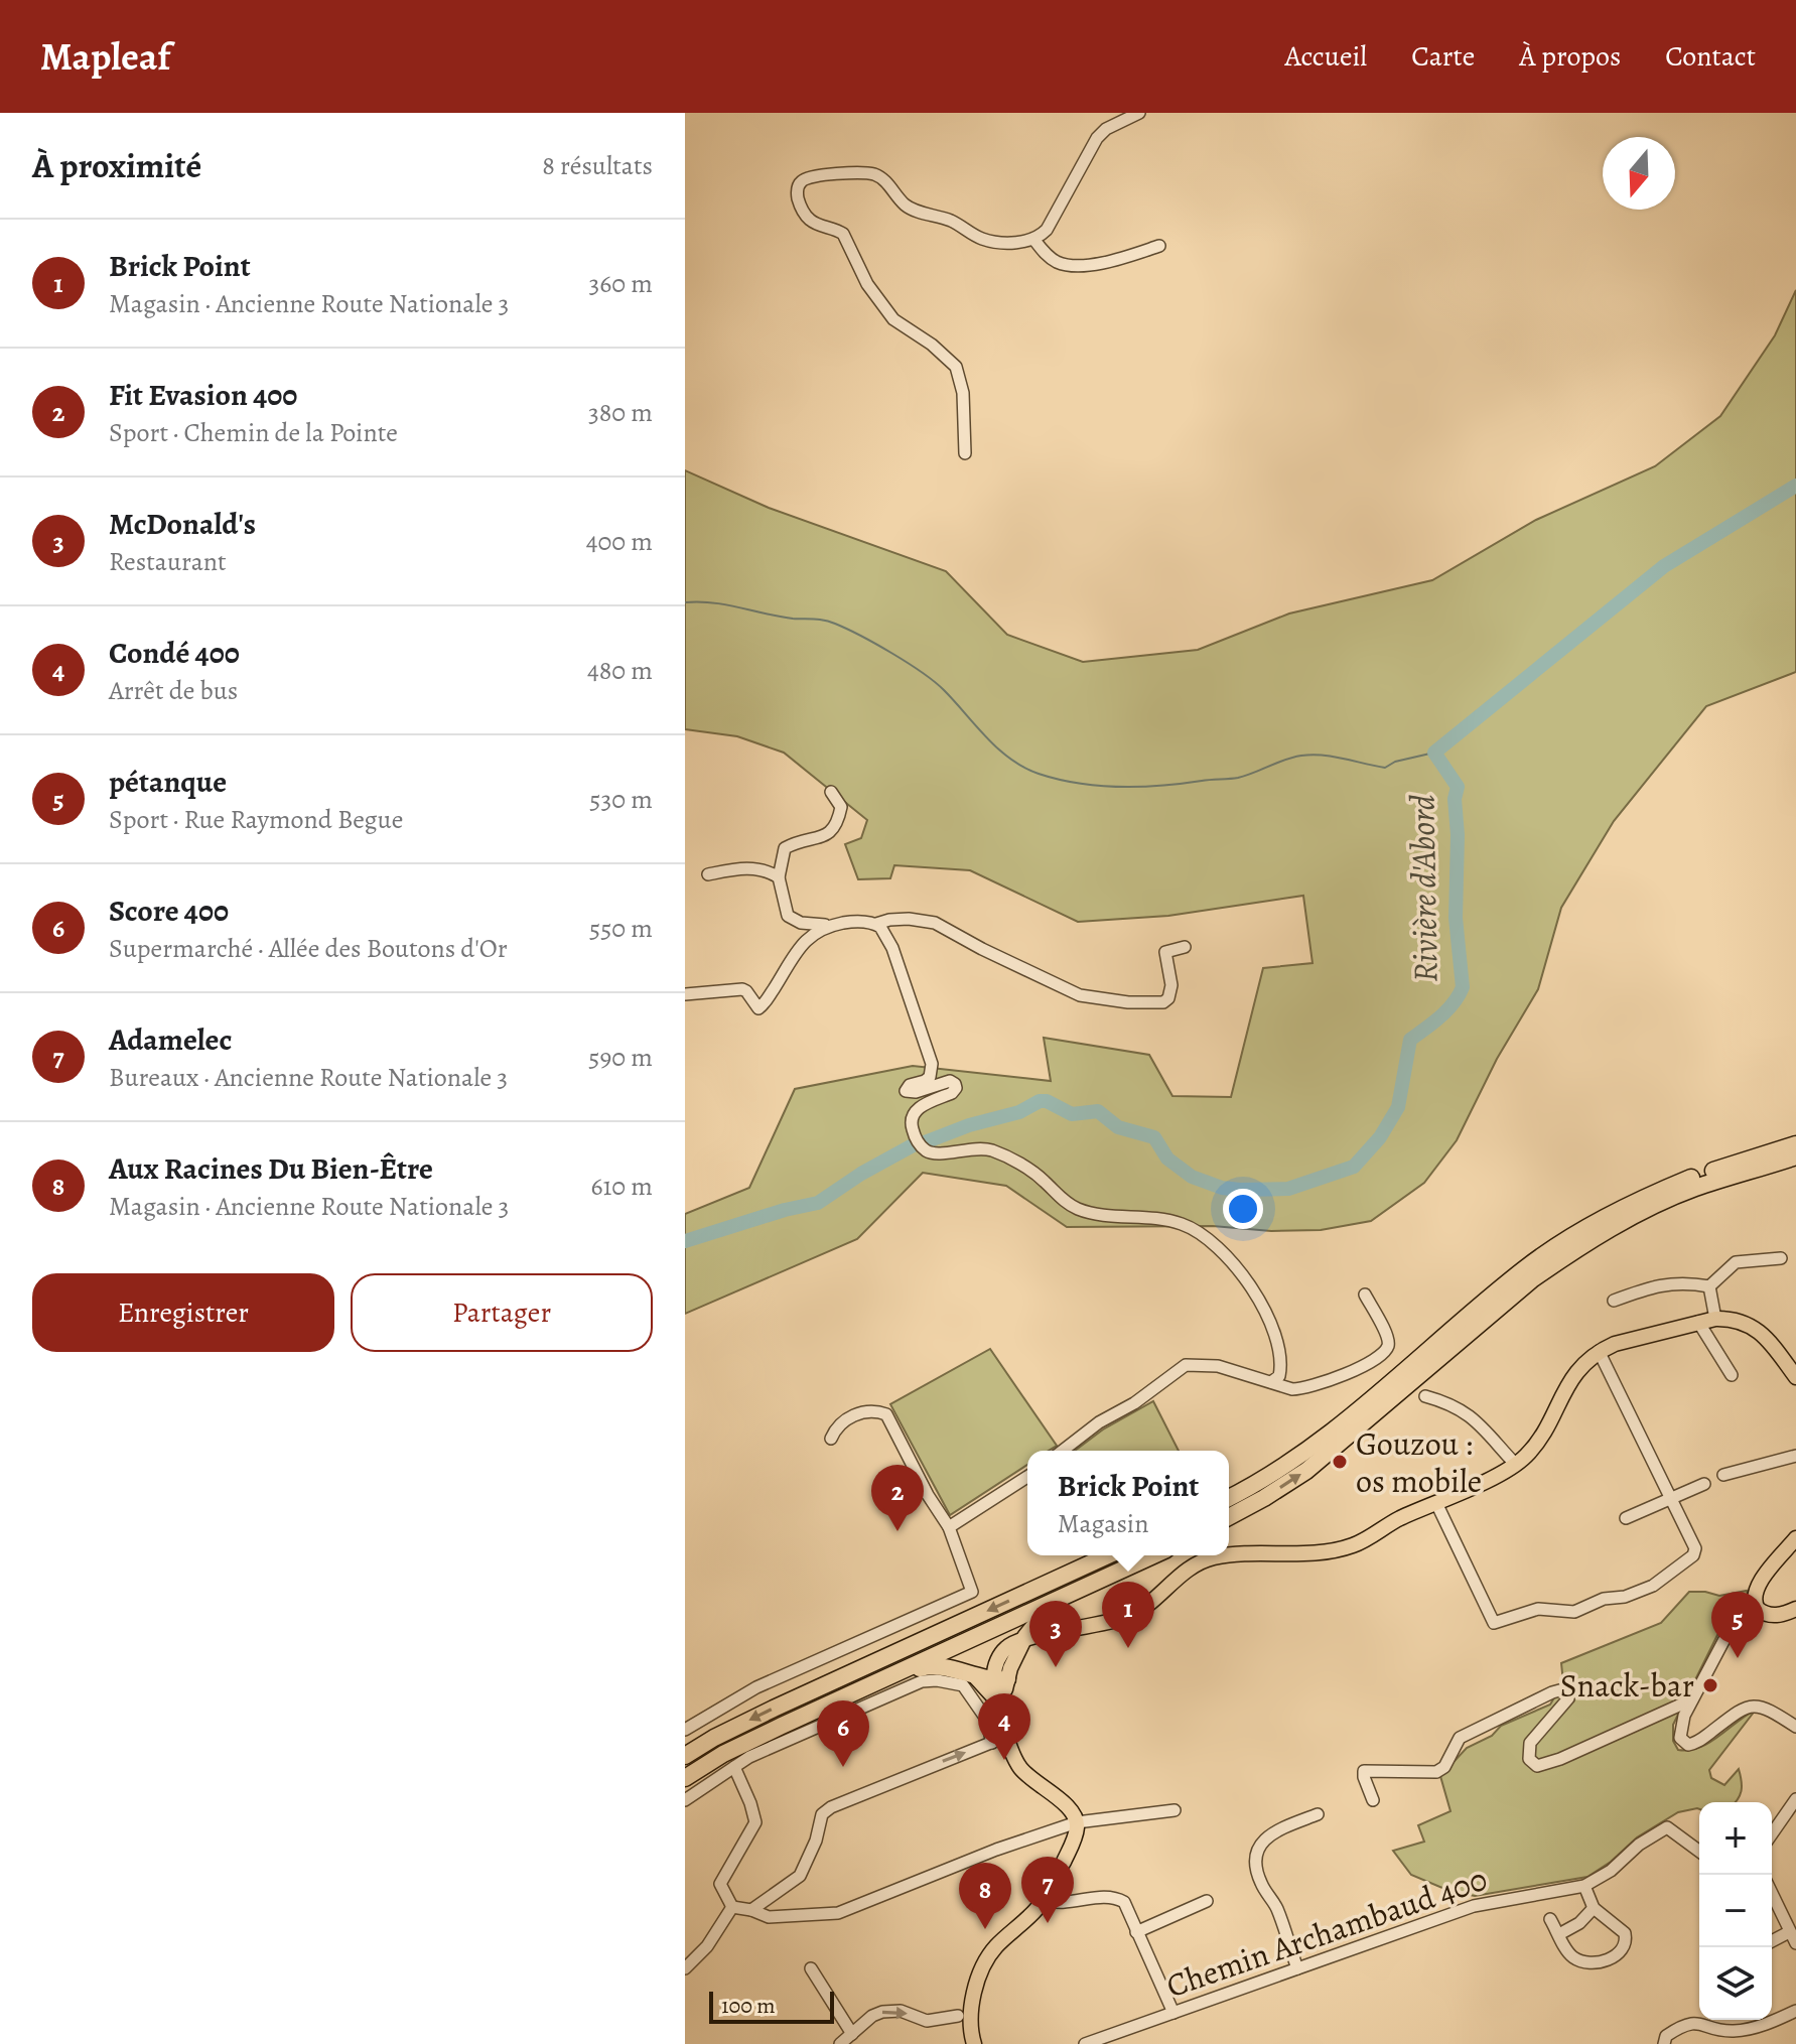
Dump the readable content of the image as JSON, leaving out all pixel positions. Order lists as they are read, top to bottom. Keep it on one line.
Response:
{"streets":{"street":["Chemin Archambaud 400"]},"water":["Rivière d'Abord"],"places":["Gouzou : os mobile","Snack-bar"],"scale_bar":"100 m","north":"bottom","page":{"header":"Mapleaf","nav":["Accueil","Carte","À propos","Contact"],"heading":["À proximité","8 résultats"],"list":[{"mark":"1","name":"Brick Point","note":"Magasin · Ancienne Route Nationale 3","value":"360 m"},{"mark":"2","name":"Fit Evasion 400","note":"Sport · Chemin de la Pointe","value":"380 m"},{"mark":"3","name":"McDonald's","note":"Restaurant","value":"400 m"},{"mark":"4","name":"Condé 400","note":"Arrêt de bus","value":"480 m"},{"mark":"5","name":"pétanque","note":"Sport · Rue Raymond Begue","value":"530 m"},{"mark":"6","name":"Score 400","note":"Supermarché · Allée des Boutons d'Or","value":"550 m"},{"mark":"7","name":"Adamelec","note":"Bureaux · Ancienne Route Nationale 3","value":"590 m"},{"mark":"8","name":"Aux Racines Du Bien-Être","note":"Magasin · Ancienne Route Nationale 3","value":"610 m"}],"buttons":["Enregistrer","Partager"],"popup":["Brick Point","Magasin"],"pins":["2","1","5","3","4","6","7","8"],"map_buttons":["+","−"],"scale":"100 m"}}
